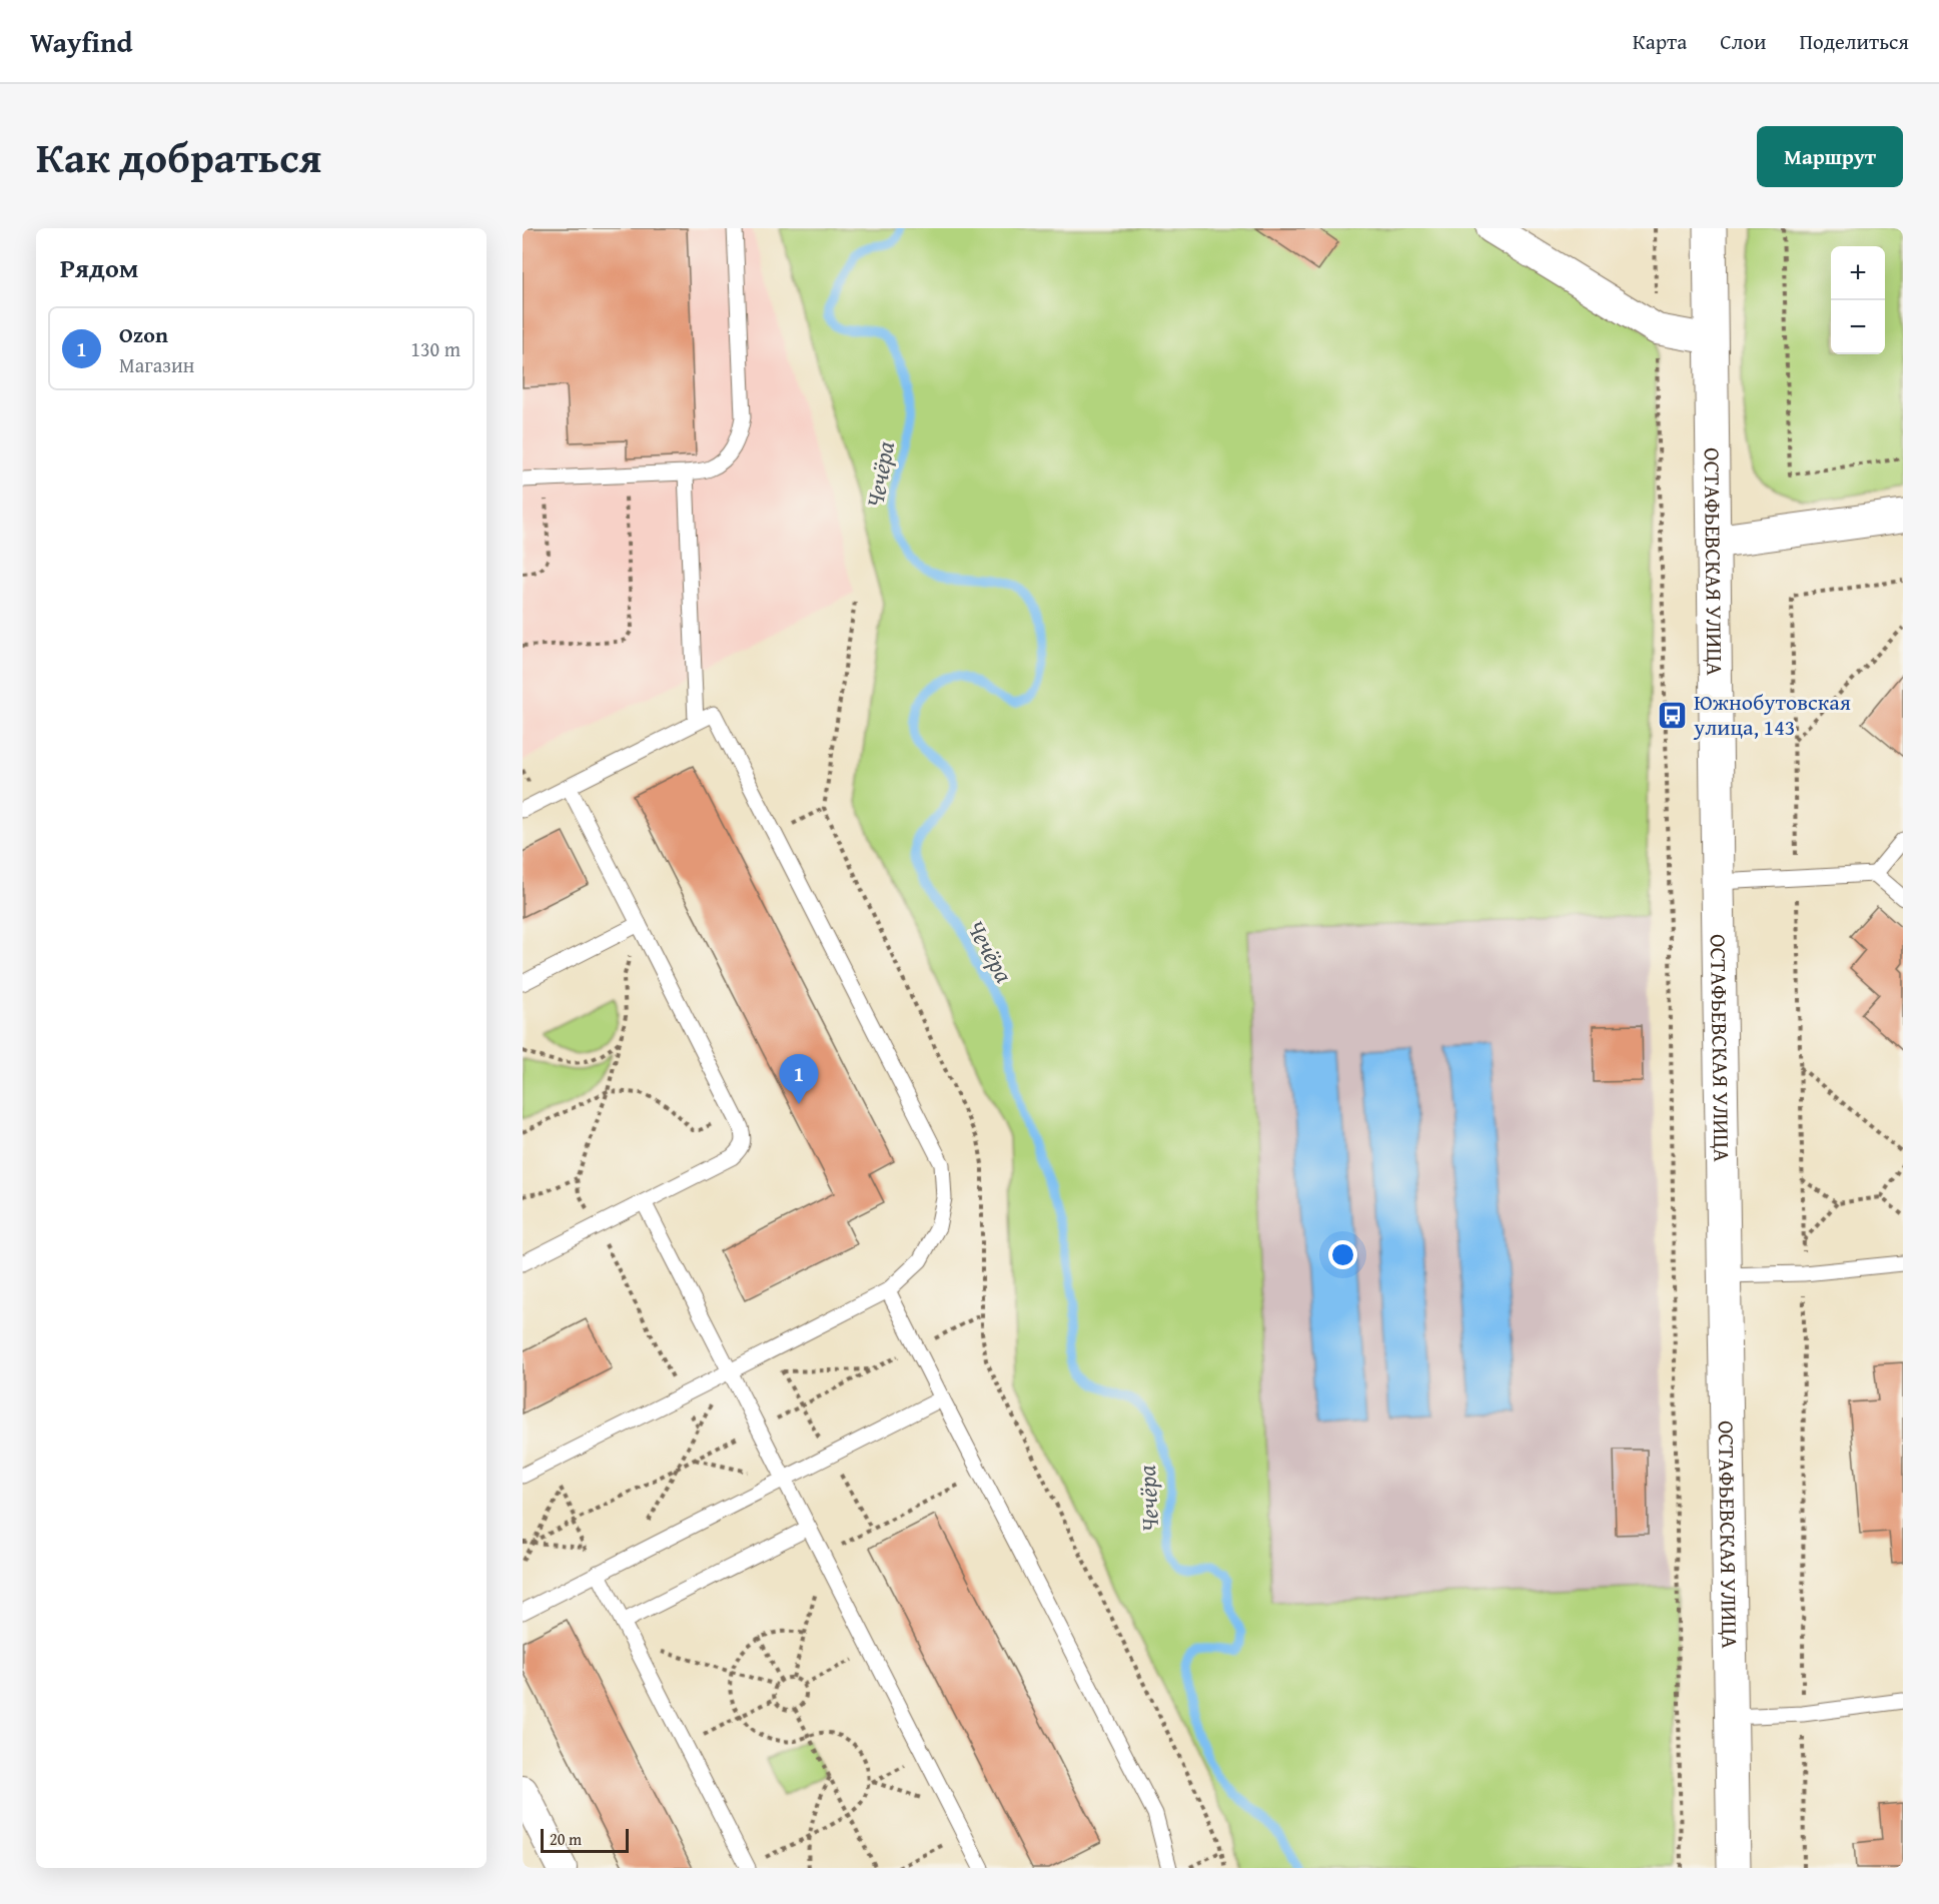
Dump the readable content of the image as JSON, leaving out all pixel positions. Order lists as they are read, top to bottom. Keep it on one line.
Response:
{"streets":{"street":["ОСТАФЬЕВСКАЯ УЛИЦА"]},"water":["Чечёра"],"places":{"bus stop":["Южнобутовская улица, 143"]},"scale_bar":"20 m","page":{"header":"Wayfind","nav":["Карта","Слои","Поделиться"],"title":"Как добраться","buttons":"Маршрут","heading":"Рядом","map_buttons":["+","−"],"list":[{"mark":"1","name":"Ozon","note":"Магазин","value":"130 m"}],"pins":"1","scale":"20 m"}}
